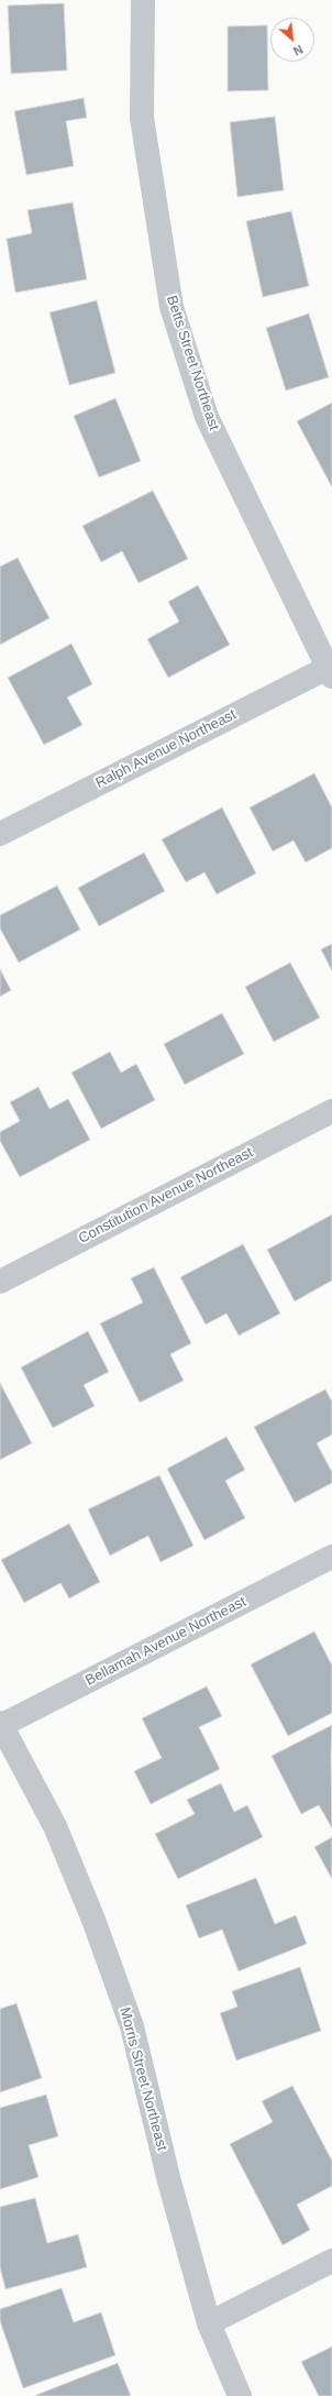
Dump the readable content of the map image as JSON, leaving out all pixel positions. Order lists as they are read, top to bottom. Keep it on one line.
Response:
{"streets":{"street":["Betts Street Northeast","Ralph Avenue Northeast","Constitution Avenue Northeast","Bellamah Avenue Northeast","Morris Street Northeast"]},"crossings":[["Betts Street Northeast","Ralph Avenue Northeast"],["Bellamah Avenue Northeast","Morris Street Northeast"]],"north":"bottom right"}
